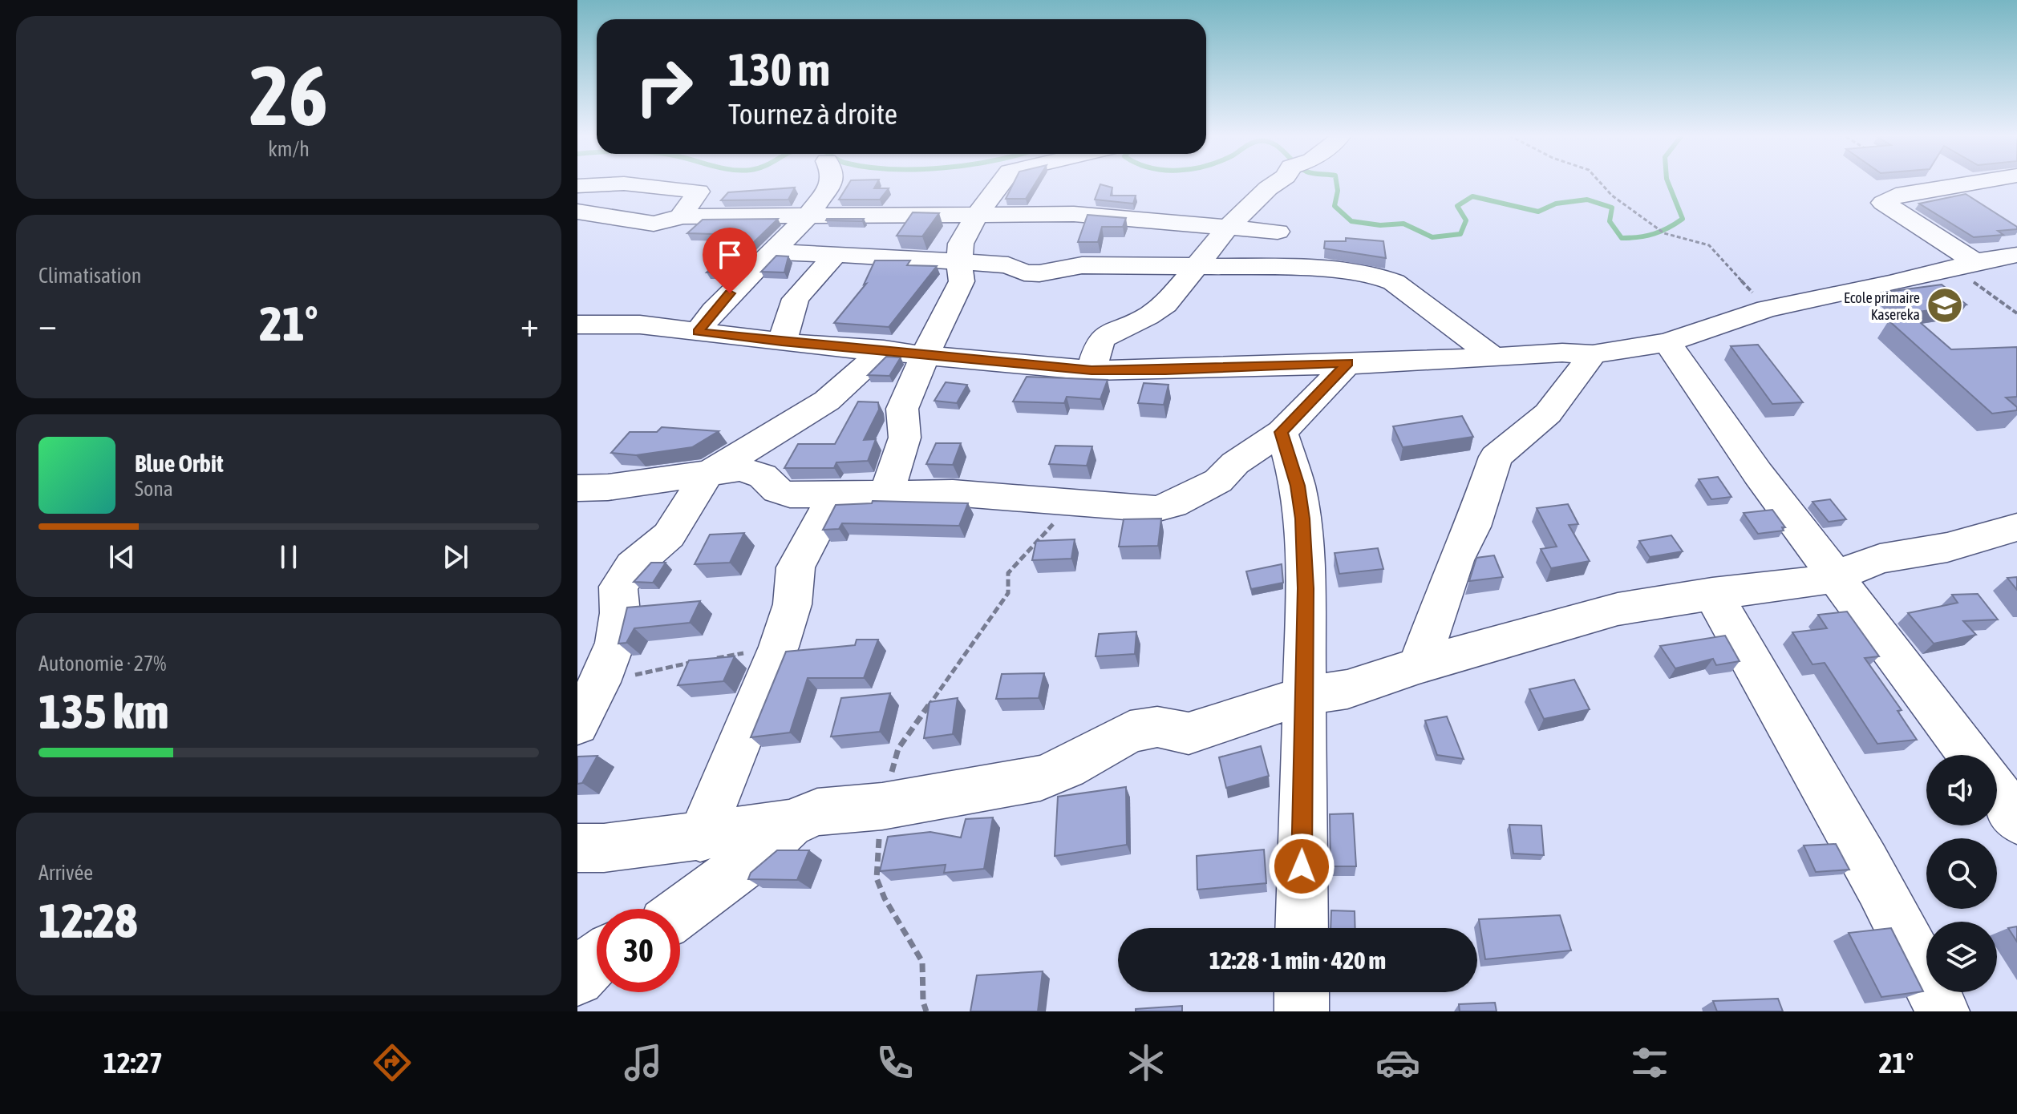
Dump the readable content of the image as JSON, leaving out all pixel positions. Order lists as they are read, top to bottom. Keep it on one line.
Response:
{"places":{"school or university":["Ecole primaire Kasereka"]},"page":{"tile":[["26","km/h"],"Climatisation",["Autonomie · 27%","135 km"],["Arrivée","12:28"]],"turn":["130 m","Tournez à droite"],"heat":["−","21°","+"],"song":["Blue Orbit","Sona"],"limit":"30","trip":"12:28 · 1 min · 420 m","tabs":["12:27","21°"]}}
